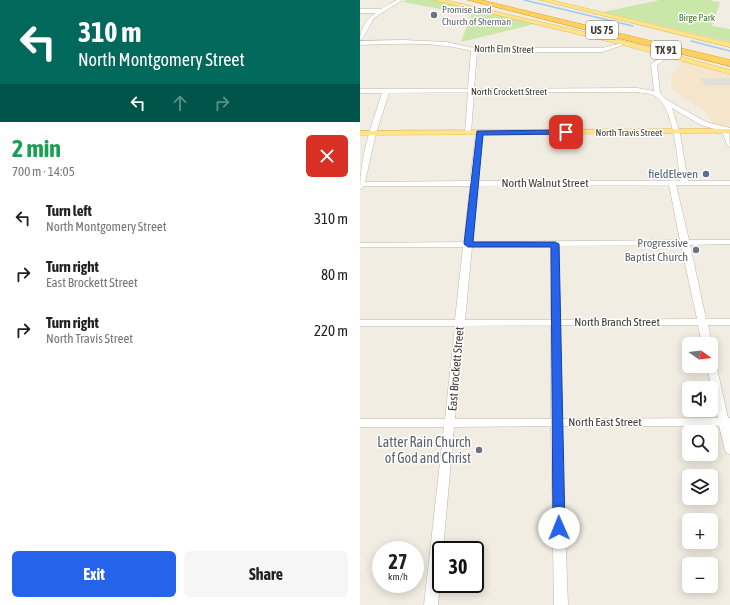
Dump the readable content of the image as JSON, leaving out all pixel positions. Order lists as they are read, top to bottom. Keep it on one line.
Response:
{"streets":{"highway":["US 75","TX 91"],"main road":["North Travis Street"],"street":["North Elm Street","North Crockett Street","North Walnut Street","North Branch Street","East Brockett Street","North East Street"]},"crossings":[["US 75","TX 91"],["North Travis Street","East Brockett Street"],["North Walnut Street","East Brockett Street"],["North Branch Street","East Brockett Street"],["East Brockett Street","North East Street"]],"parks":["Birge Park"],"places":["Promise Land Church of Sherman","fieldEleven","Progressive Baptist Church","Latter Rain Church of God and Christ"],"north":"right","page":{"turn":["310 m","North Montgomery Street"],"heading":["2 min","700 m · 14:05"],"list":[{"name":"Turn left","note":"North Montgomery Street","value":"310 m"},{"name":"Turn right","note":"East Brockett Street","value":"80 m"},{"name":"Turn right","note":"North Travis Street","value":"220 m"}],"map_buttons":["+","−"],"speed":"27 km/h","limit":"30","buttons":["Exit","Share"]}}
